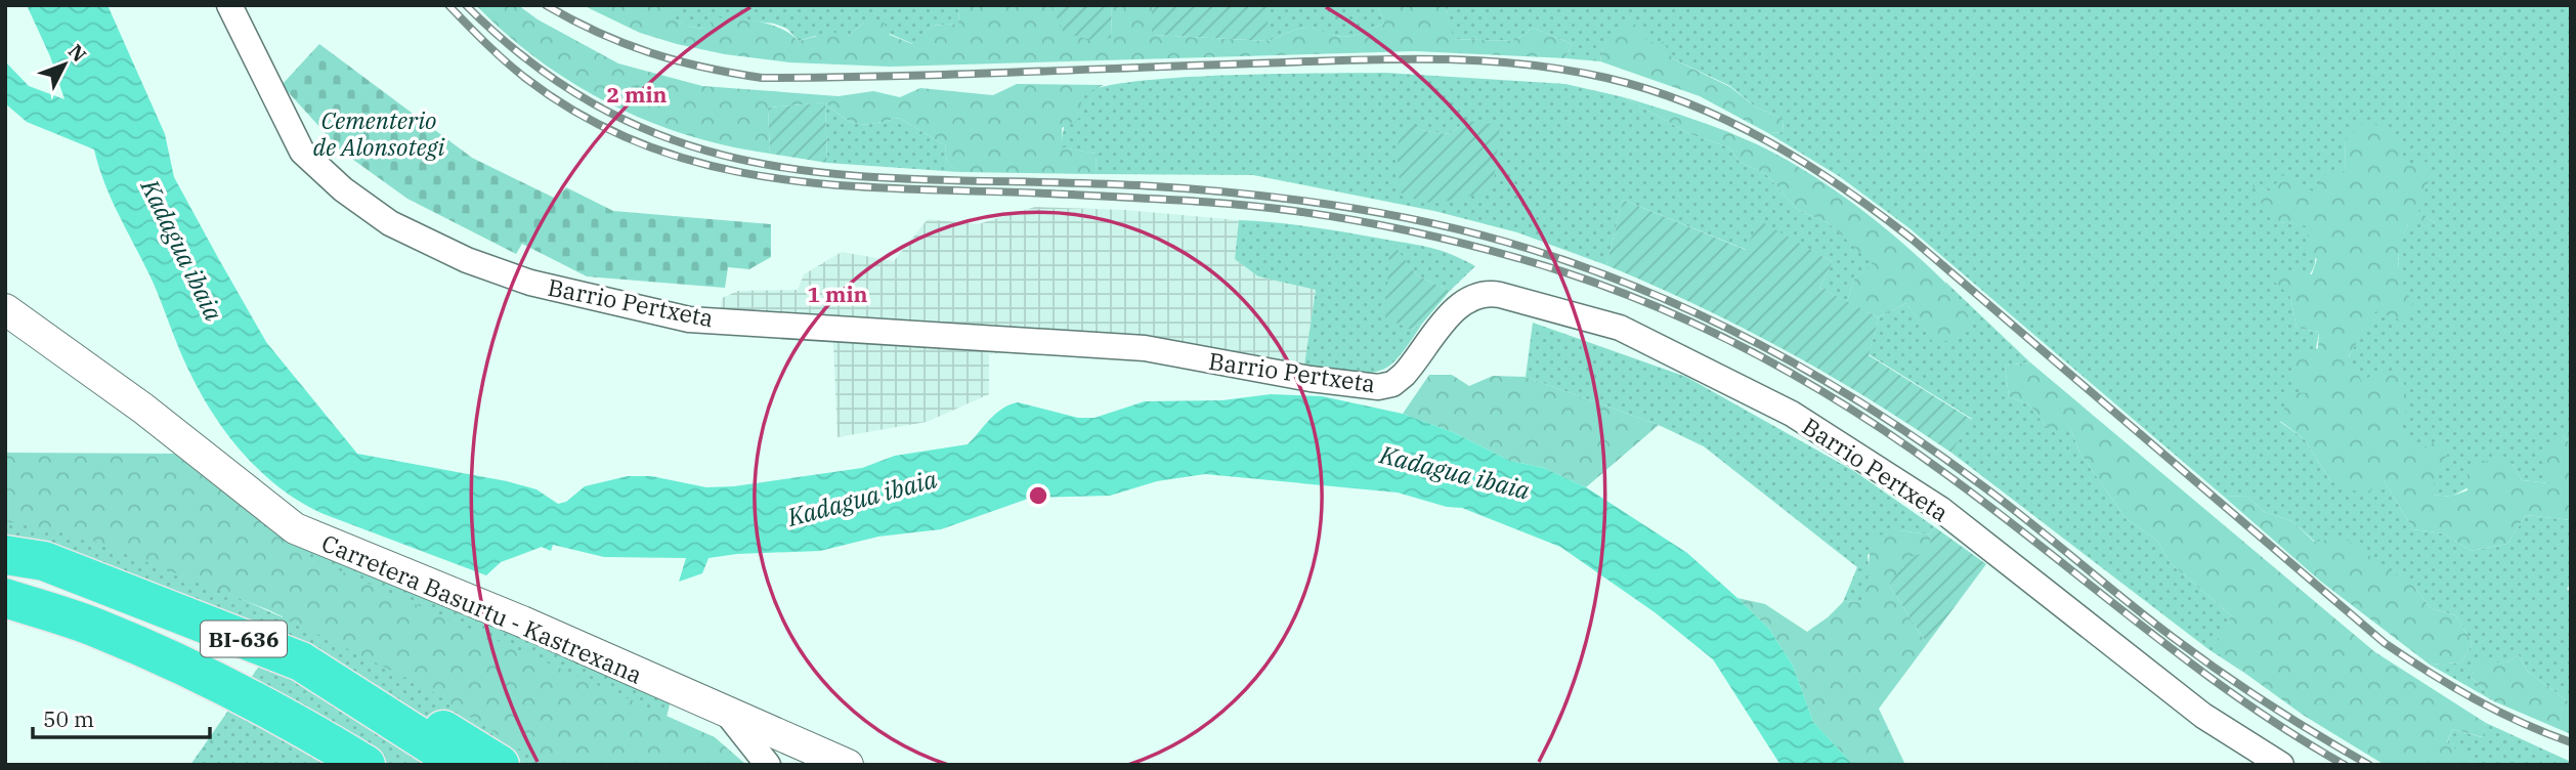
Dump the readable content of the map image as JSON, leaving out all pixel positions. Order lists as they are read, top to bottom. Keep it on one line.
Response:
{"streets":{"highway":["BI-636"],"street":["Barrio Pertxeta","Carretera Basurtu - Kastrexana"]},"water":["Kadagua ibaia"],"parks":["Cementerio de Alonsotegi"],"scale_bar":"50 m","north":"top right","rings":["2 min","1 min"]}
